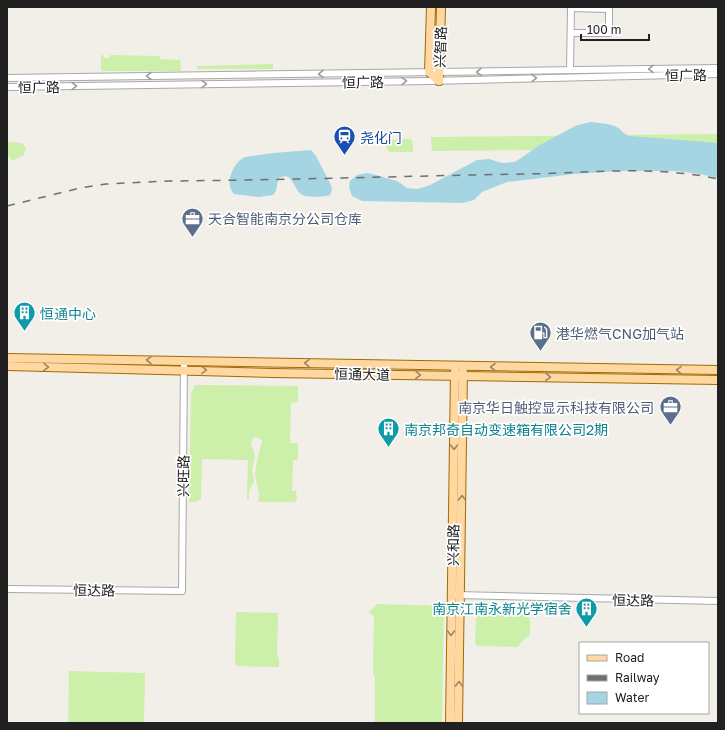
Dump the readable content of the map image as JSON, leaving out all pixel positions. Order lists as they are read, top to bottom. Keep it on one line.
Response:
{"streets":{"main road":["兴智路","恒通大道","兴和路"],"street":["恒广路","兴旺路","恒达路"]},"crossings":[["兴智路","恒广路"],["恒通大道","兴旺路"],["恒通大道","兴和路"],["兴旺路","恒达路"],["兴和路","恒达路"]],"places":{"station":["尧化门"],"office":["天合智能南京分公司仓库","南京华日触控显示科技有限公司"],"building":["恒通中心","南京邦奇自动变速箱有限公司2期","南京江南永新光学宿舍"],"fuel station":["港华燃气CNG加气站"]},"legend":["Road","Railway","Water"],"scale_bar":"100 m"}
